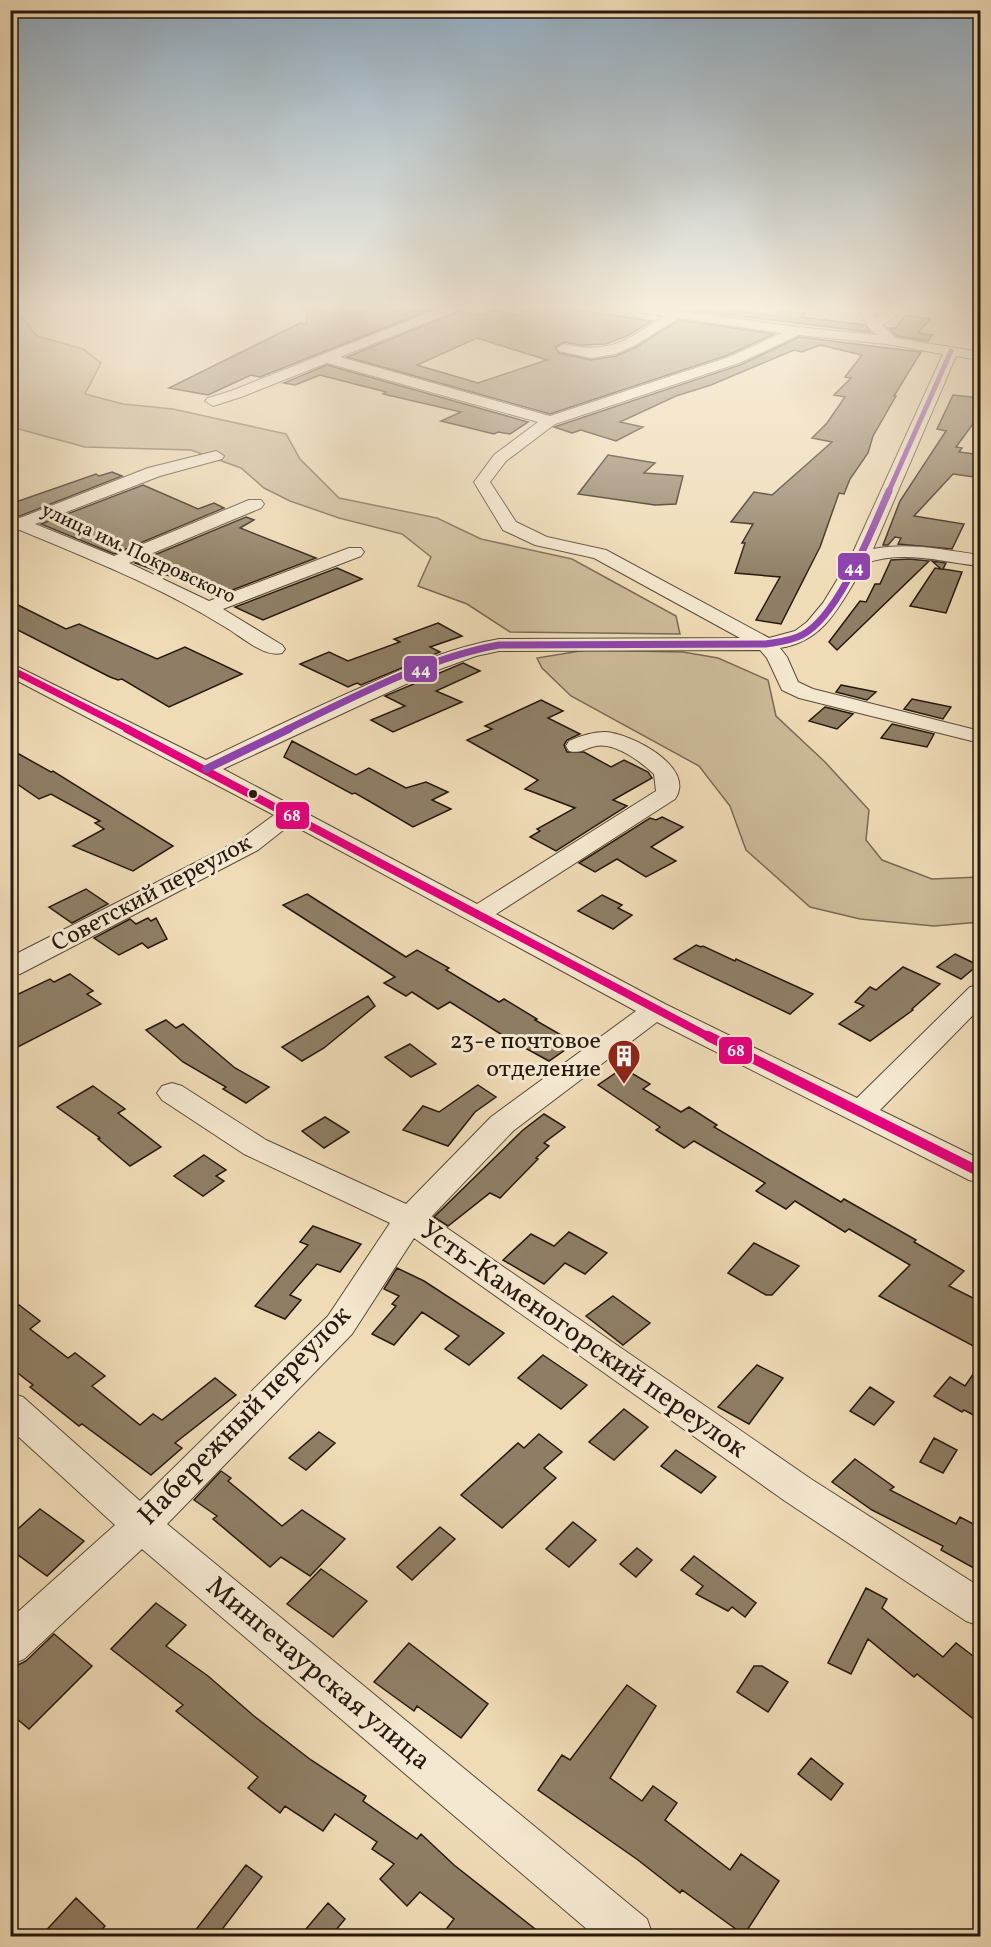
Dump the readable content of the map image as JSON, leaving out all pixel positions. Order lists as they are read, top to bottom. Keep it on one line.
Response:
{"streets":{"street":["улица им. Покровского","Советский переулок","Усть-Каменогорский переулок","Набережный переулок","Мингечаурская улица"]},"crossings":[["Усть-Каменогорский переулок","Набережный переулок"],["Набережный переулок","Мингечаурская улица"]],"places":{"building":["23-е почтовое отделение"]},"lines":["transit line 44","transit line 68"]}
